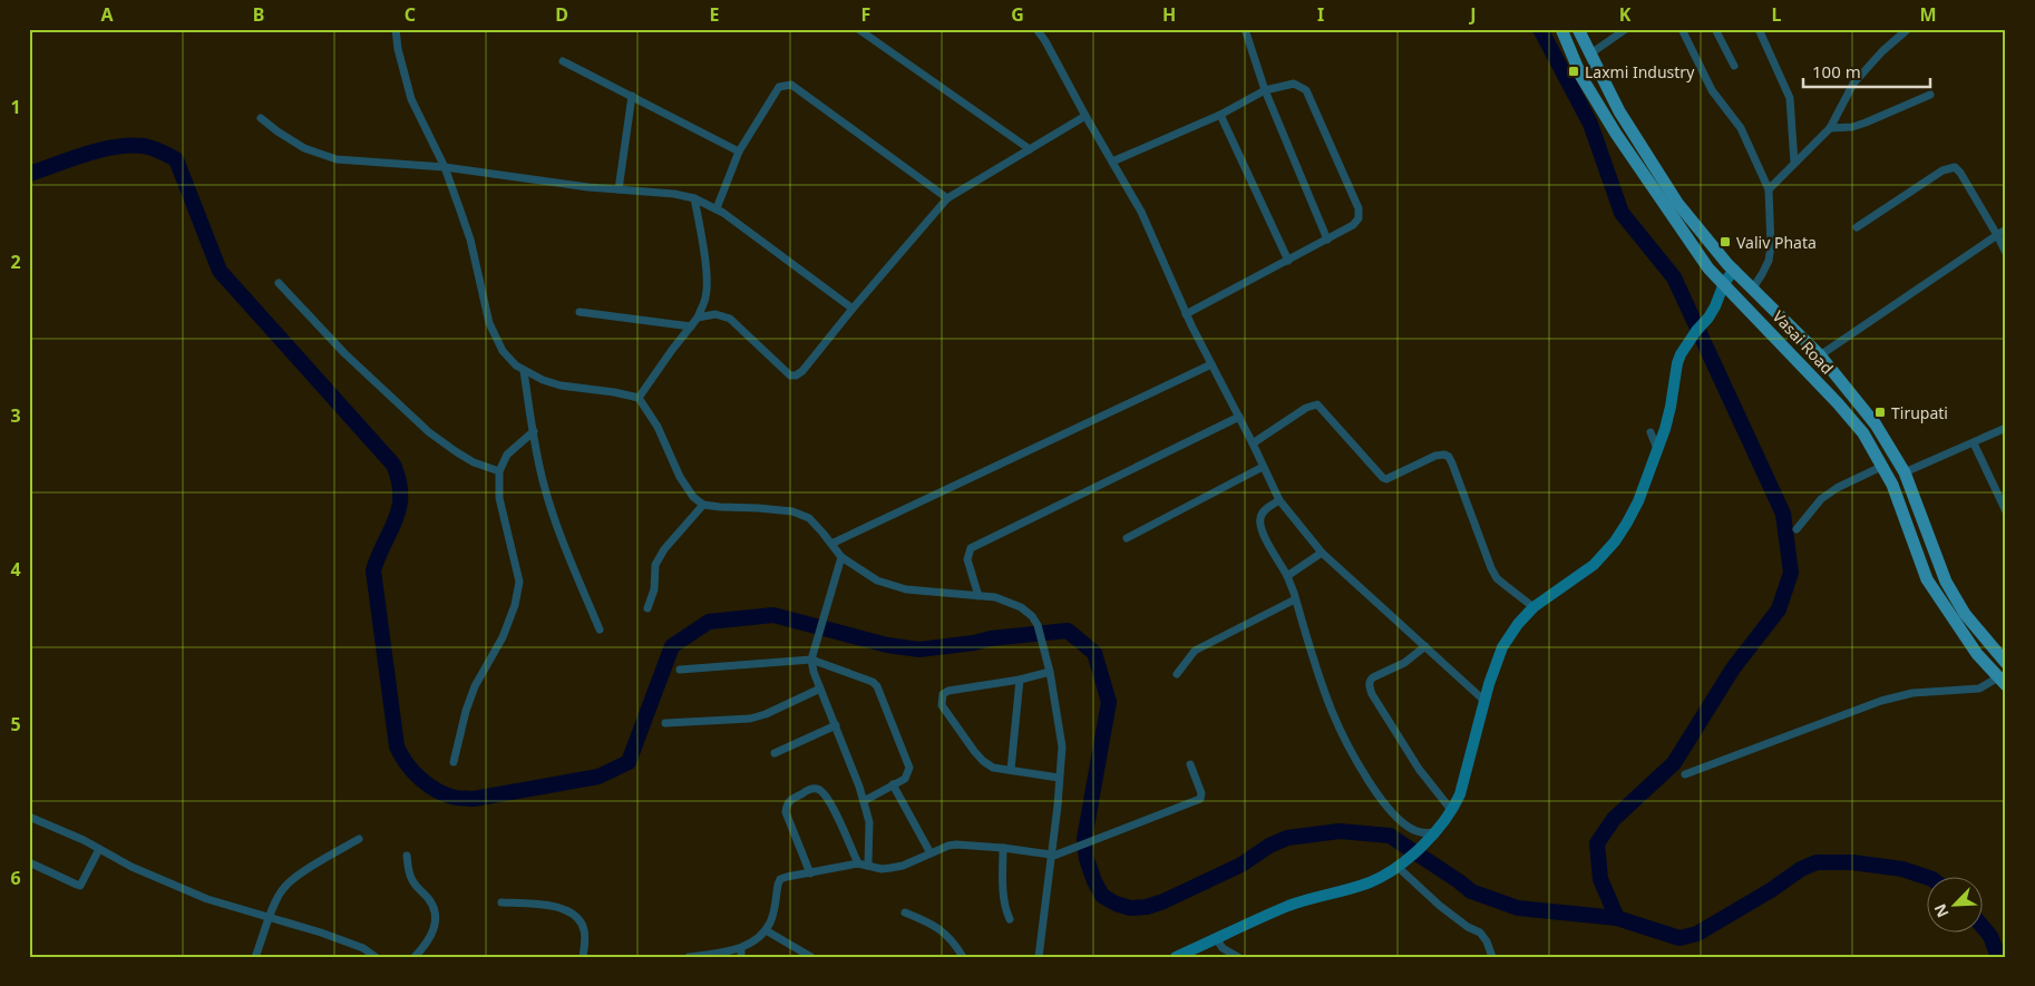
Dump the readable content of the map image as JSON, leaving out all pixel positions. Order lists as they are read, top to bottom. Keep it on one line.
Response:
{"streets":{"main road":["Vasai Road"]},"places":{"transit":["Laxmi Industry","Valiv Phata","Tirupati"]},"scale_bar":"100 m","north":"bottom left","grid":{"columns":["A","B","C","D","E","F","G","H","I","J","K","L","M"],"rows":["1","2","3","4","5","6"]}}
